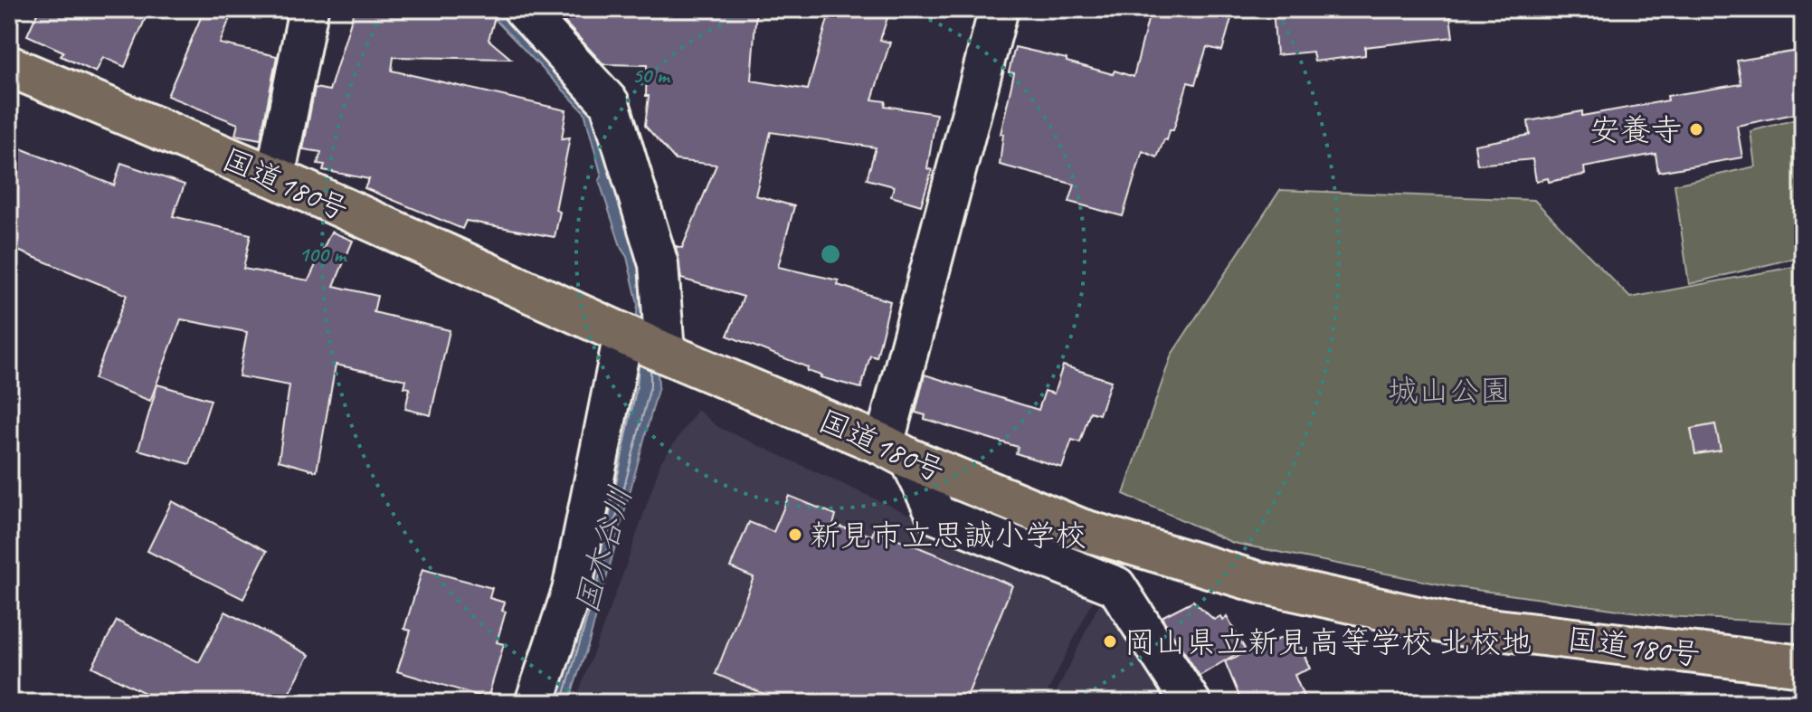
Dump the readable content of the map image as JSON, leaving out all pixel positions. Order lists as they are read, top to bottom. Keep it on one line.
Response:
{"streets":{"highway":["国道180号"]},"water":["国木谷川"],"parks":["城山公園"],"places":["安養寺","新見市立思誠小学校","岡山県立新見高等学校 北校地"],"rings":["50 m","100 m"]}
